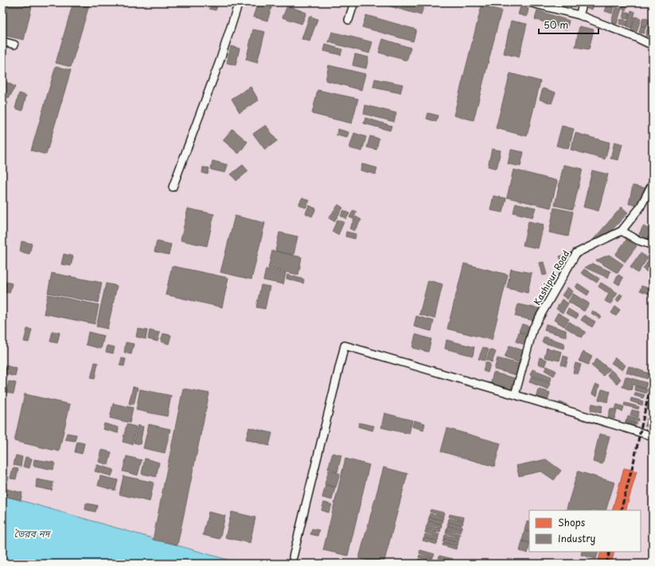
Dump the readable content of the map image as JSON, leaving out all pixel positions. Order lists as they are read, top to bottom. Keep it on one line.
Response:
{"streets":{"street":["Kashipur Road"]},"water":["ভৈরব নদ"],"legend":["Shops","Industry"],"scale_bar":"50 m"}
